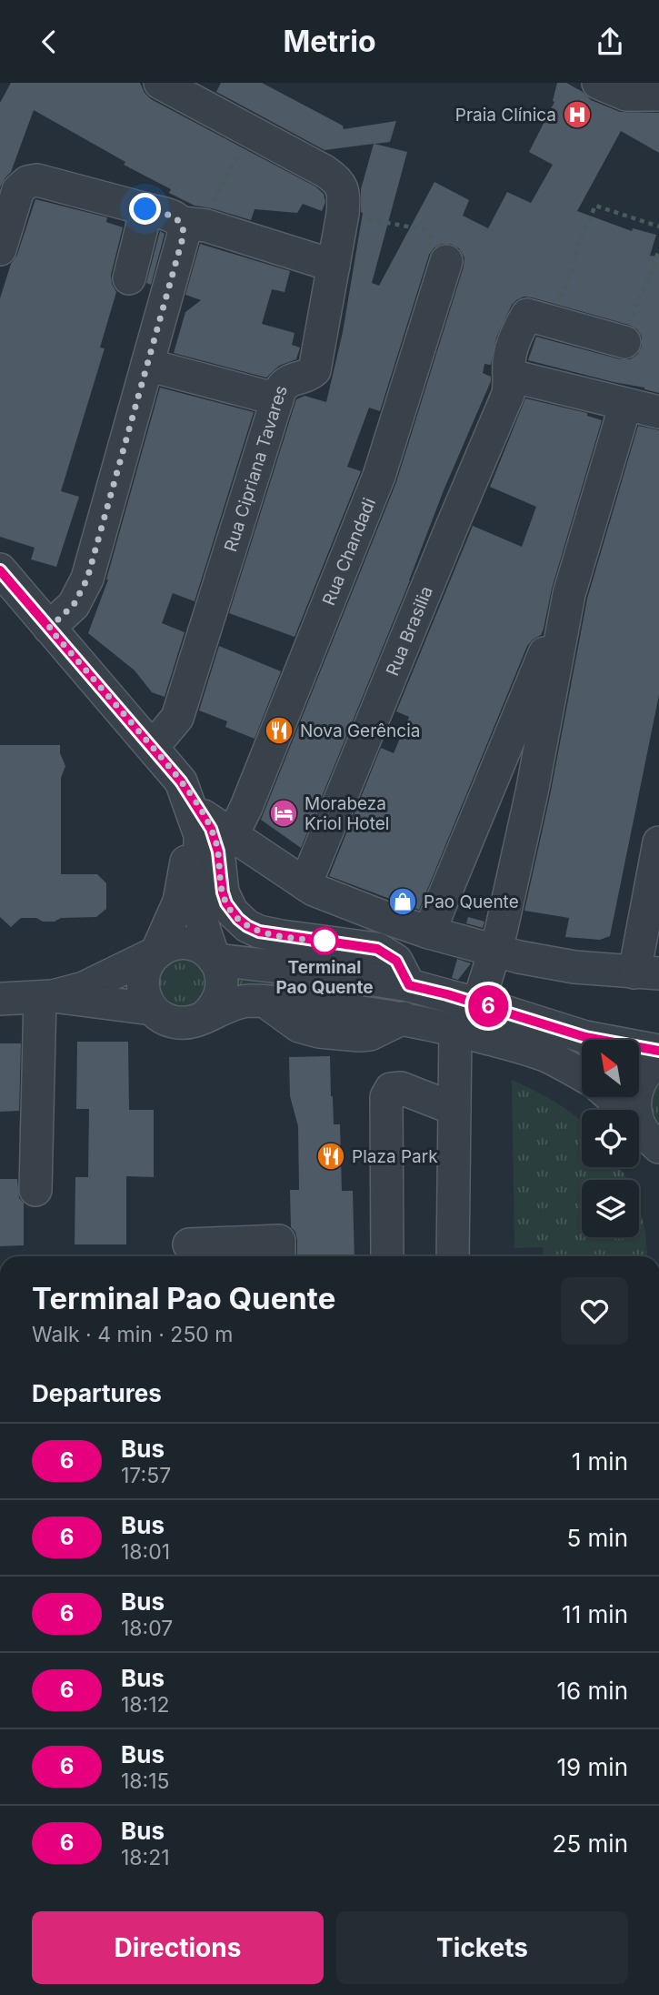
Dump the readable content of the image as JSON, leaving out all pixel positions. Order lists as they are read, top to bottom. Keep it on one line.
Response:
{"streets":{"street":["Rua Cipriana Tavares","Rua Chandadi","Rua Brasilia"]},"places":{"hospital":["Praia Clínica"],"restaurant":["Nova Gerência","Plaza Park"],"hotel":["Morabeza Kriol Hotel"],"shop":["Pao Quente"],"other":["Terminal Pao Quente"]},"lines":["bus line 6"],"north":"top left","page":{"header":"Metrio","on_map":"6","heading":[["Terminal Pao Quente","Walk · 4 min · 250 m"],"Departures"],"list":[{"mark":"6","name":"Bus","note":"17:57","value":"1 min"},{"mark":"6","name":"Bus","note":"18:01","value":"5 min"},{"mark":"6","name":"Bus","note":"18:07","value":"11 min"},{"mark":"6","name":"Bus","note":"18:12","value":"16 min"},{"mark":"6","name":"Bus","note":"18:15","value":"19 min"},{"mark":"6","name":"Bus","note":"18:21","value":"25 min"}],"buttons":["Directions","Tickets"]}}
